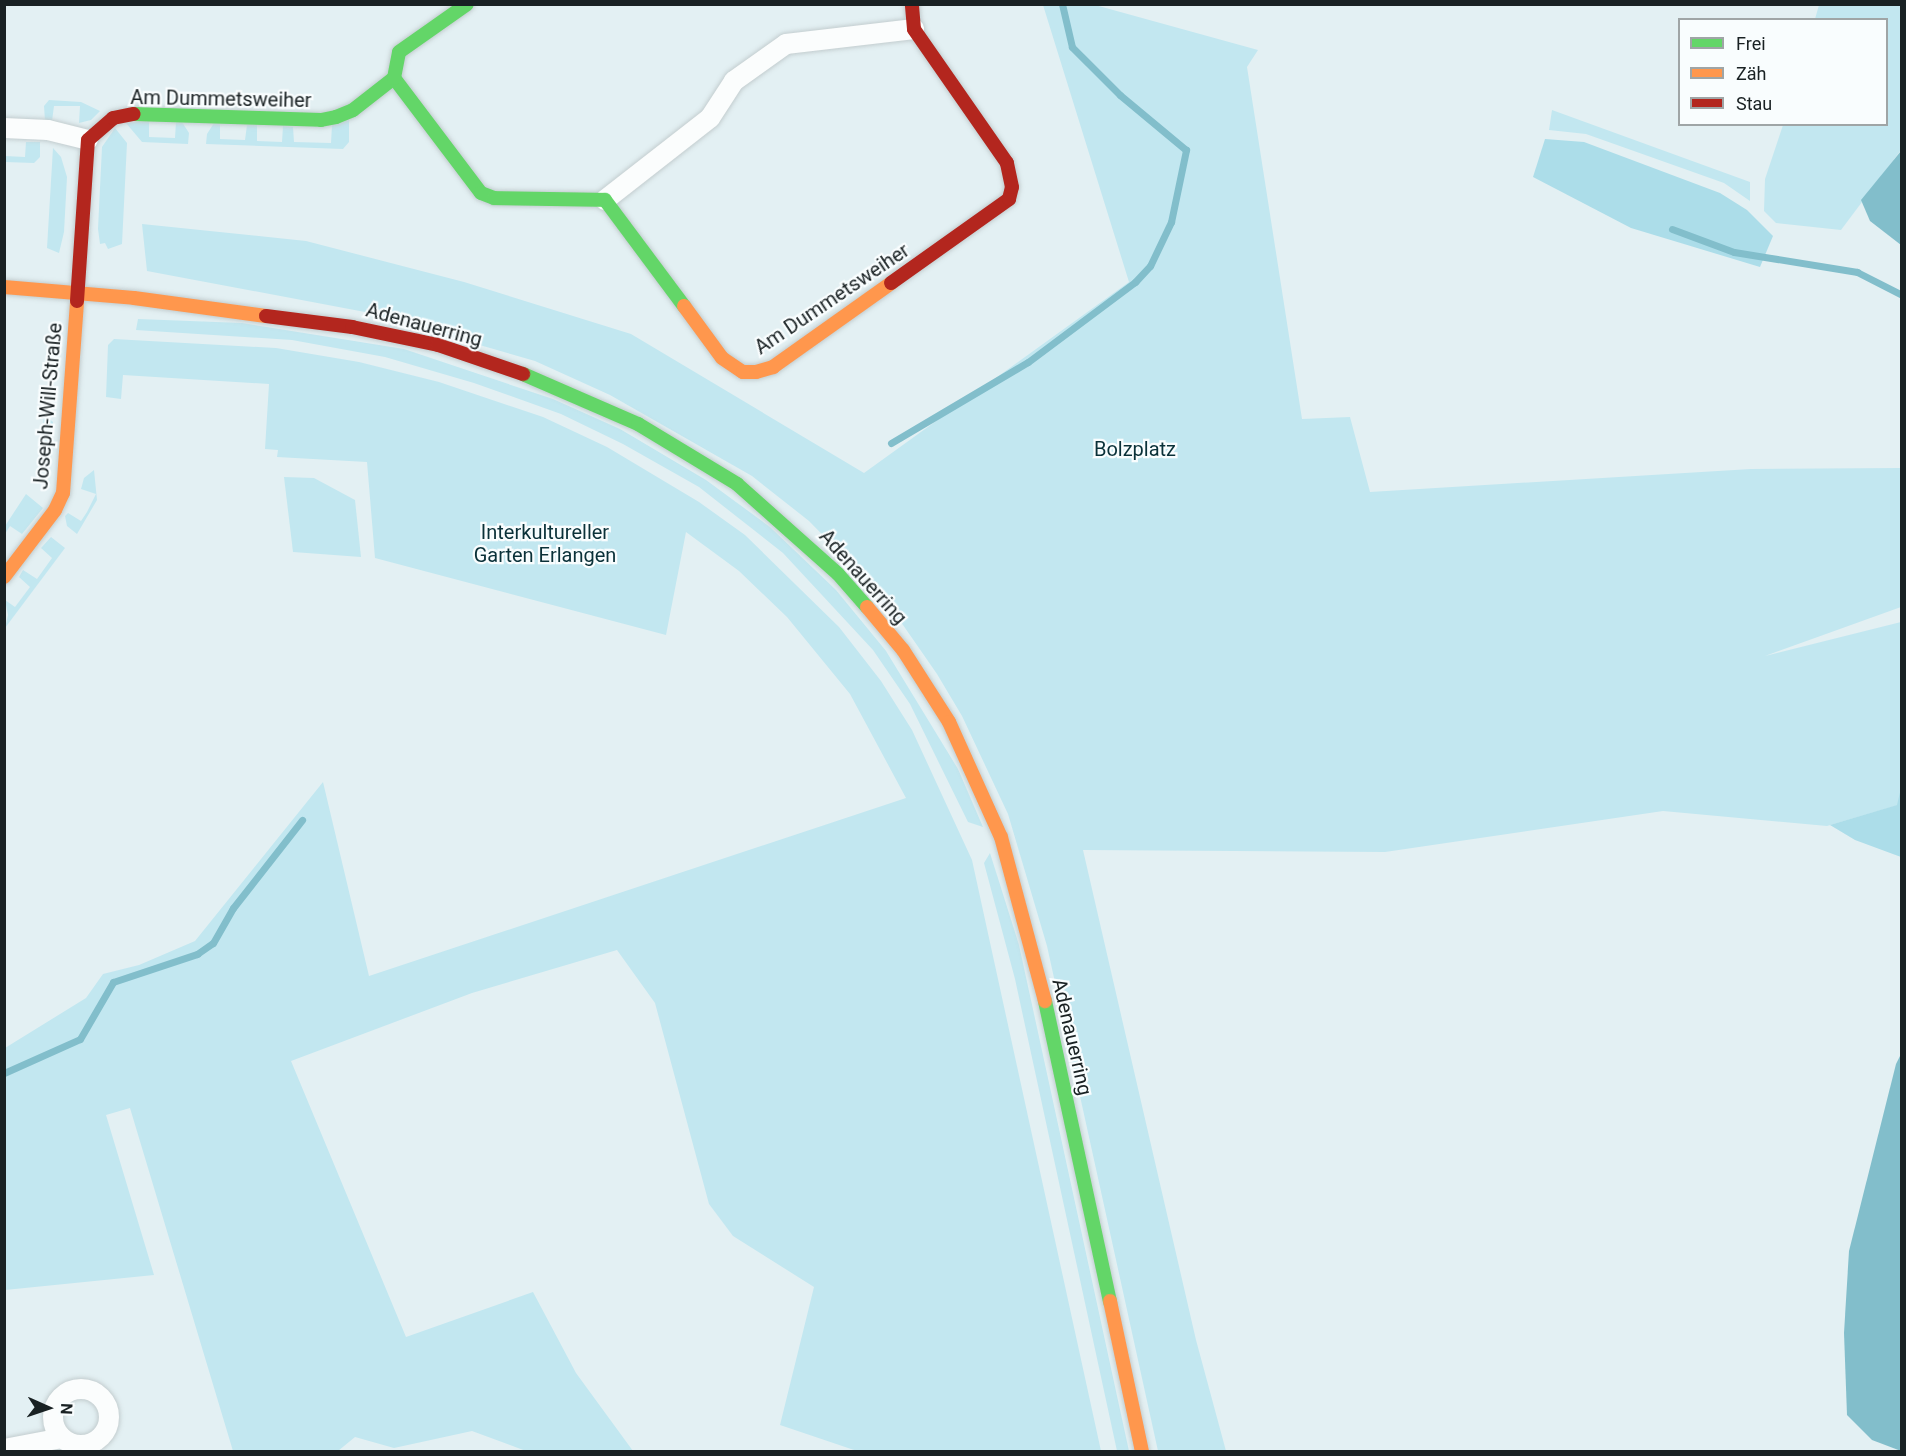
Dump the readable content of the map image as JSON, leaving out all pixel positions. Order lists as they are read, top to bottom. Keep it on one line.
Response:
{"streets":{"street":["Am Dummetsweiher","Adenauerring","Joseph-Will-Straße"]},"crossings":[["Adenauerring","Joseph-Will-Straße"]],"parks":["Bolzplatz","Interkultureller Garten Erlangen"],"legend":["Frei","Zäh","Stau"],"north":"right"}
